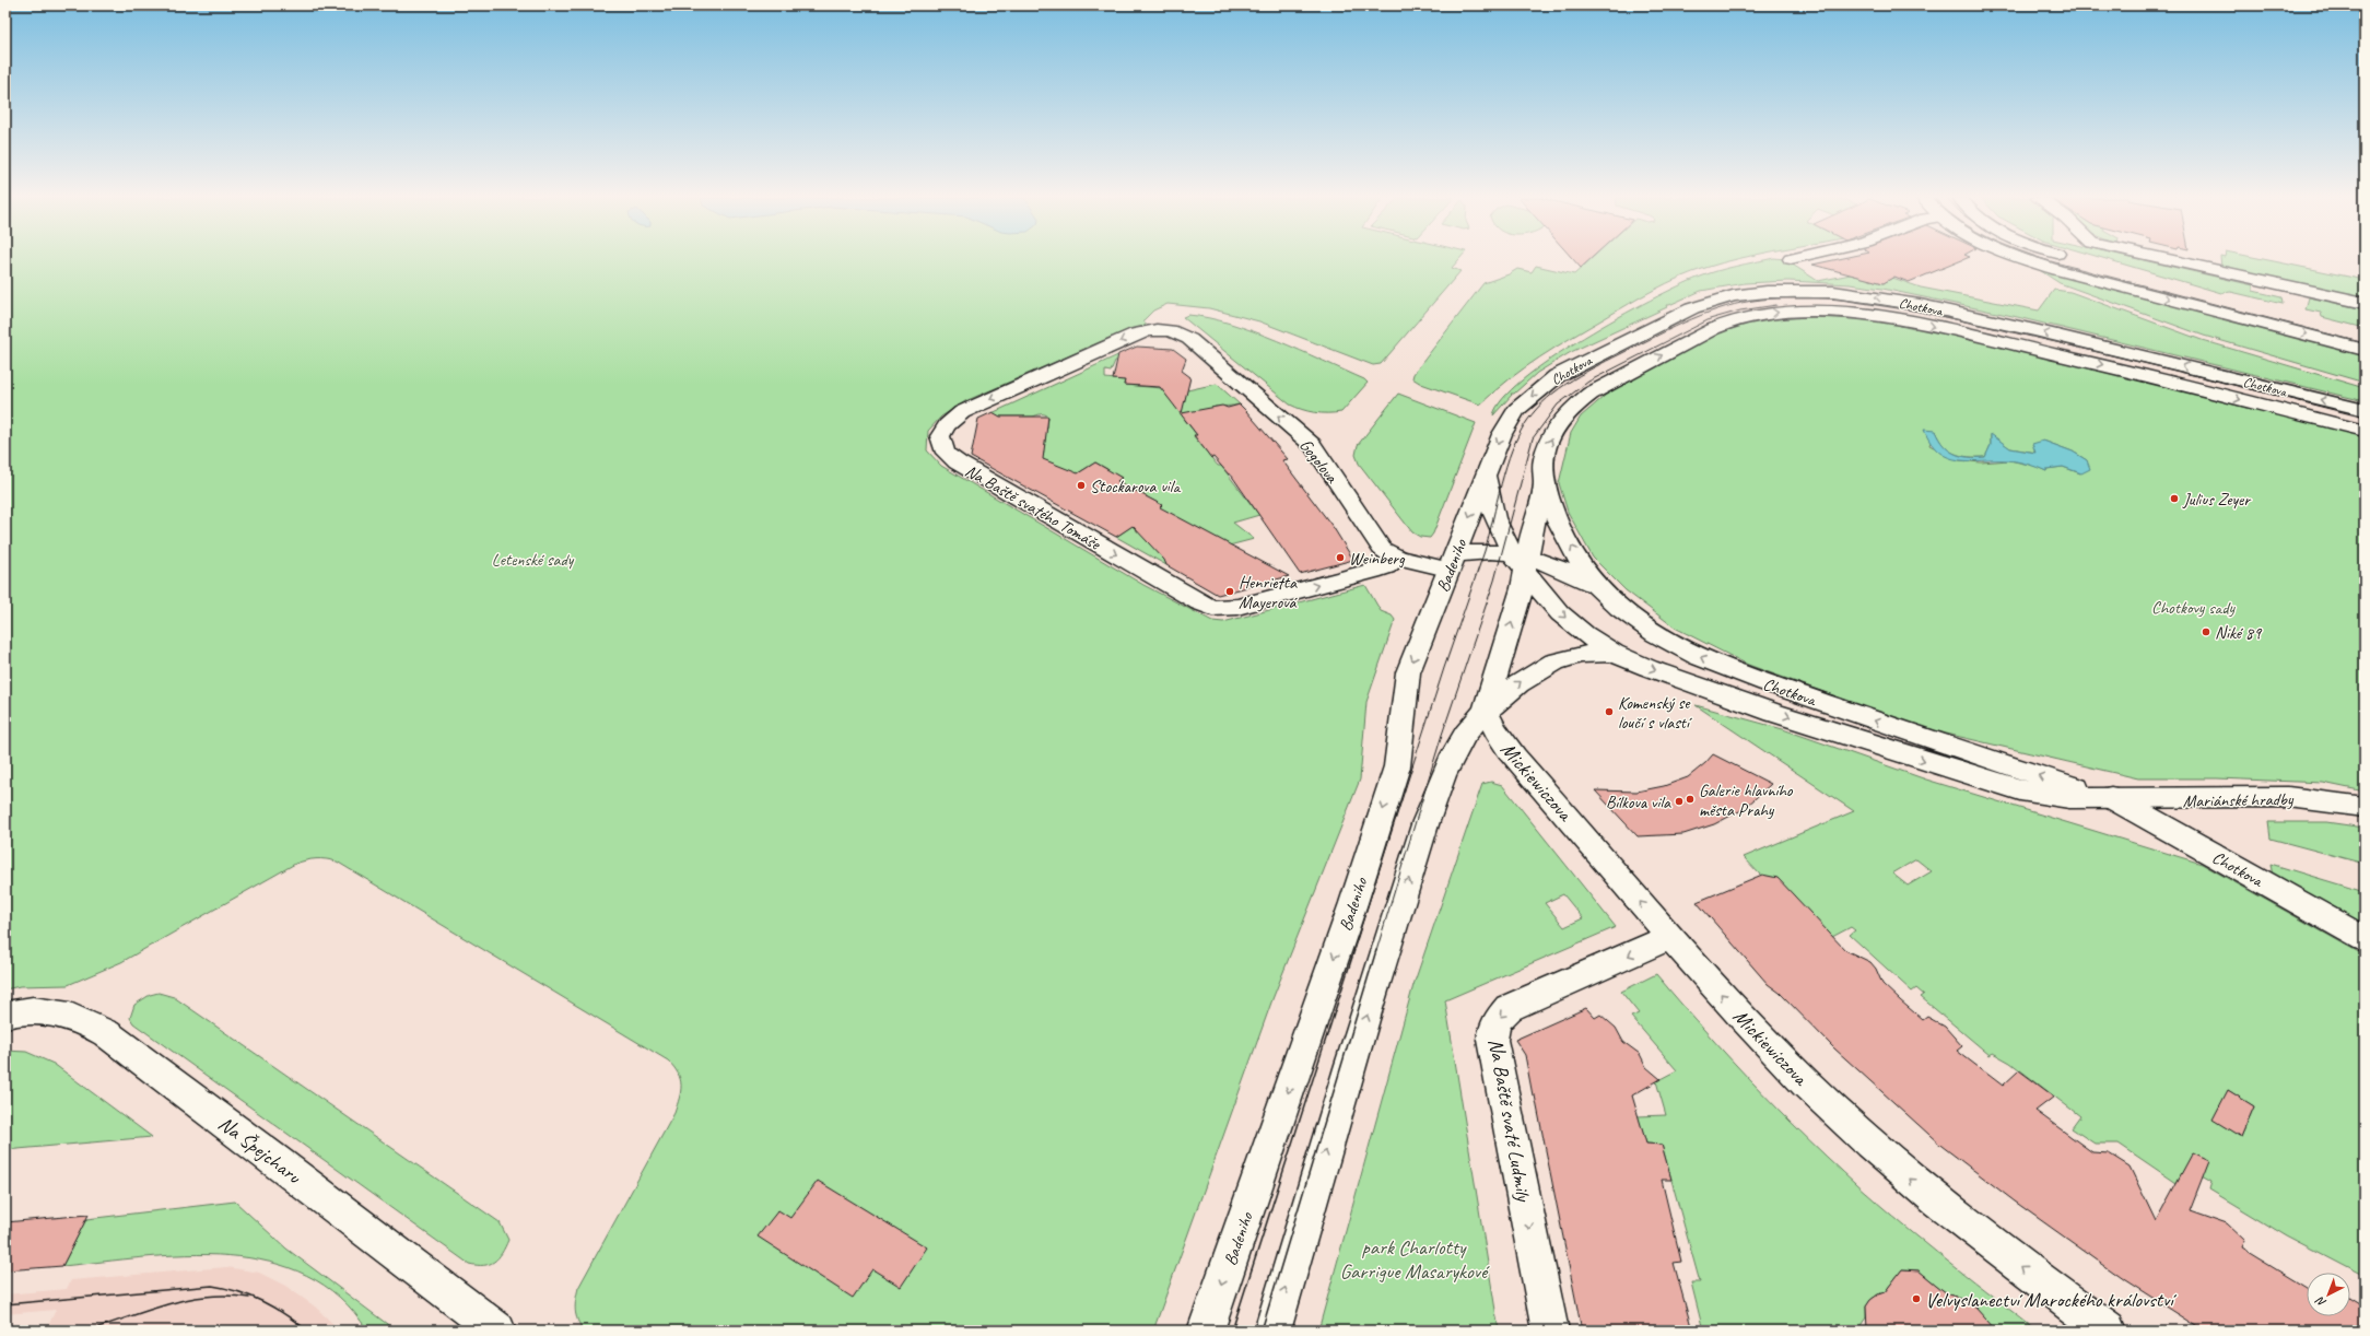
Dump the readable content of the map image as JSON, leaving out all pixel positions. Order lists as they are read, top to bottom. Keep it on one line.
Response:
{"streets":{"main road":["Chotkova","Gogolova","Na Baště svatého Tomáše","Badeniho","Mickiewiczova","Mariánské hradby","Na Baště svaté Ludmily","Na Špejcharu"]},"crossings":[["Chotkova","Badeniho"],["Chotkova","Mariánské hradby"],["Gogolova","Na Baště svatého Tomáše"],["Gogolova","Badeniho"],["Mickiewiczova","Na Baště svaté Ludmily"]],"one_way":["Gogolova","Mickiewiczova"],"parks":["Letenské sady","Chotkovy sady","park Charlotty Garrigue Masarykové"],"places":["Stockarova vila","Julius Zeyer","Weinberg","Henrietta Mayerová","Niké 89","Komenský se loučí s vlastí","Galerie hlavního města Prahy","Bílkova vila","Velvyslanectví Marockého království"],"north":"bottom left"}
